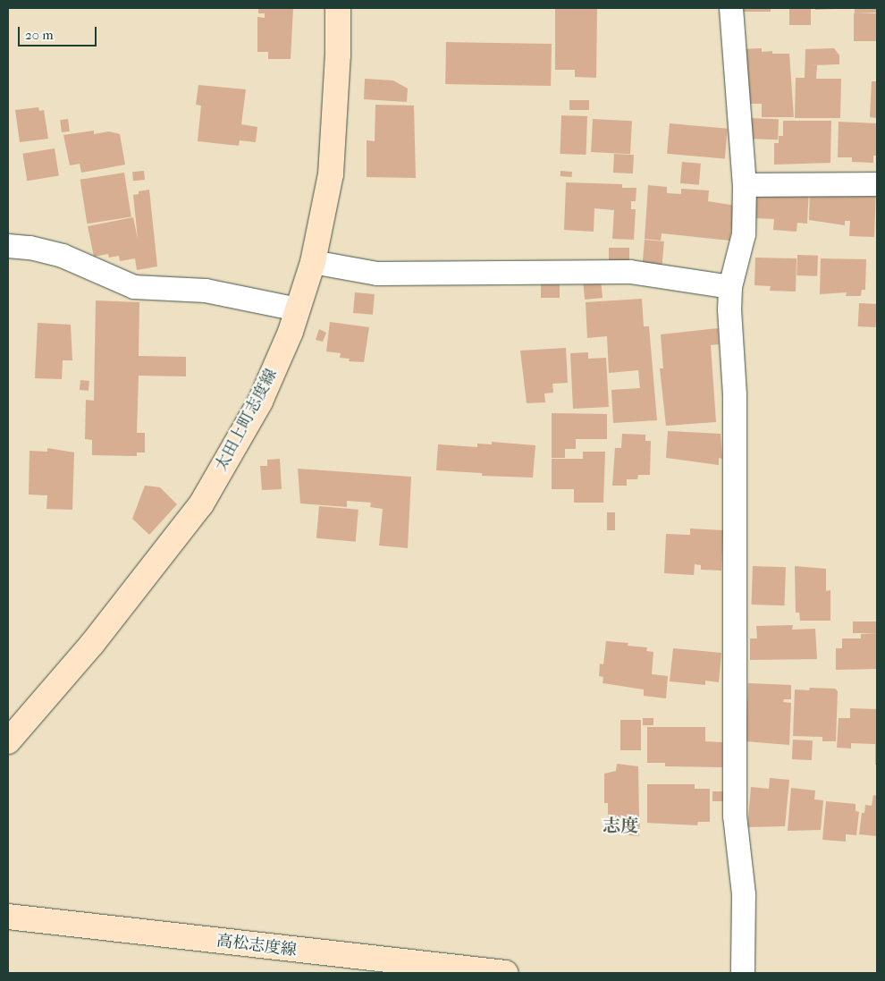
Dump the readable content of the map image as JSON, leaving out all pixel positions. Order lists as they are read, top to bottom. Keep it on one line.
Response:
{"streets":{"main road":["太田上町志度線","高松志度線"]},"districts":["志度"],"scale_bar":"20 m"}
